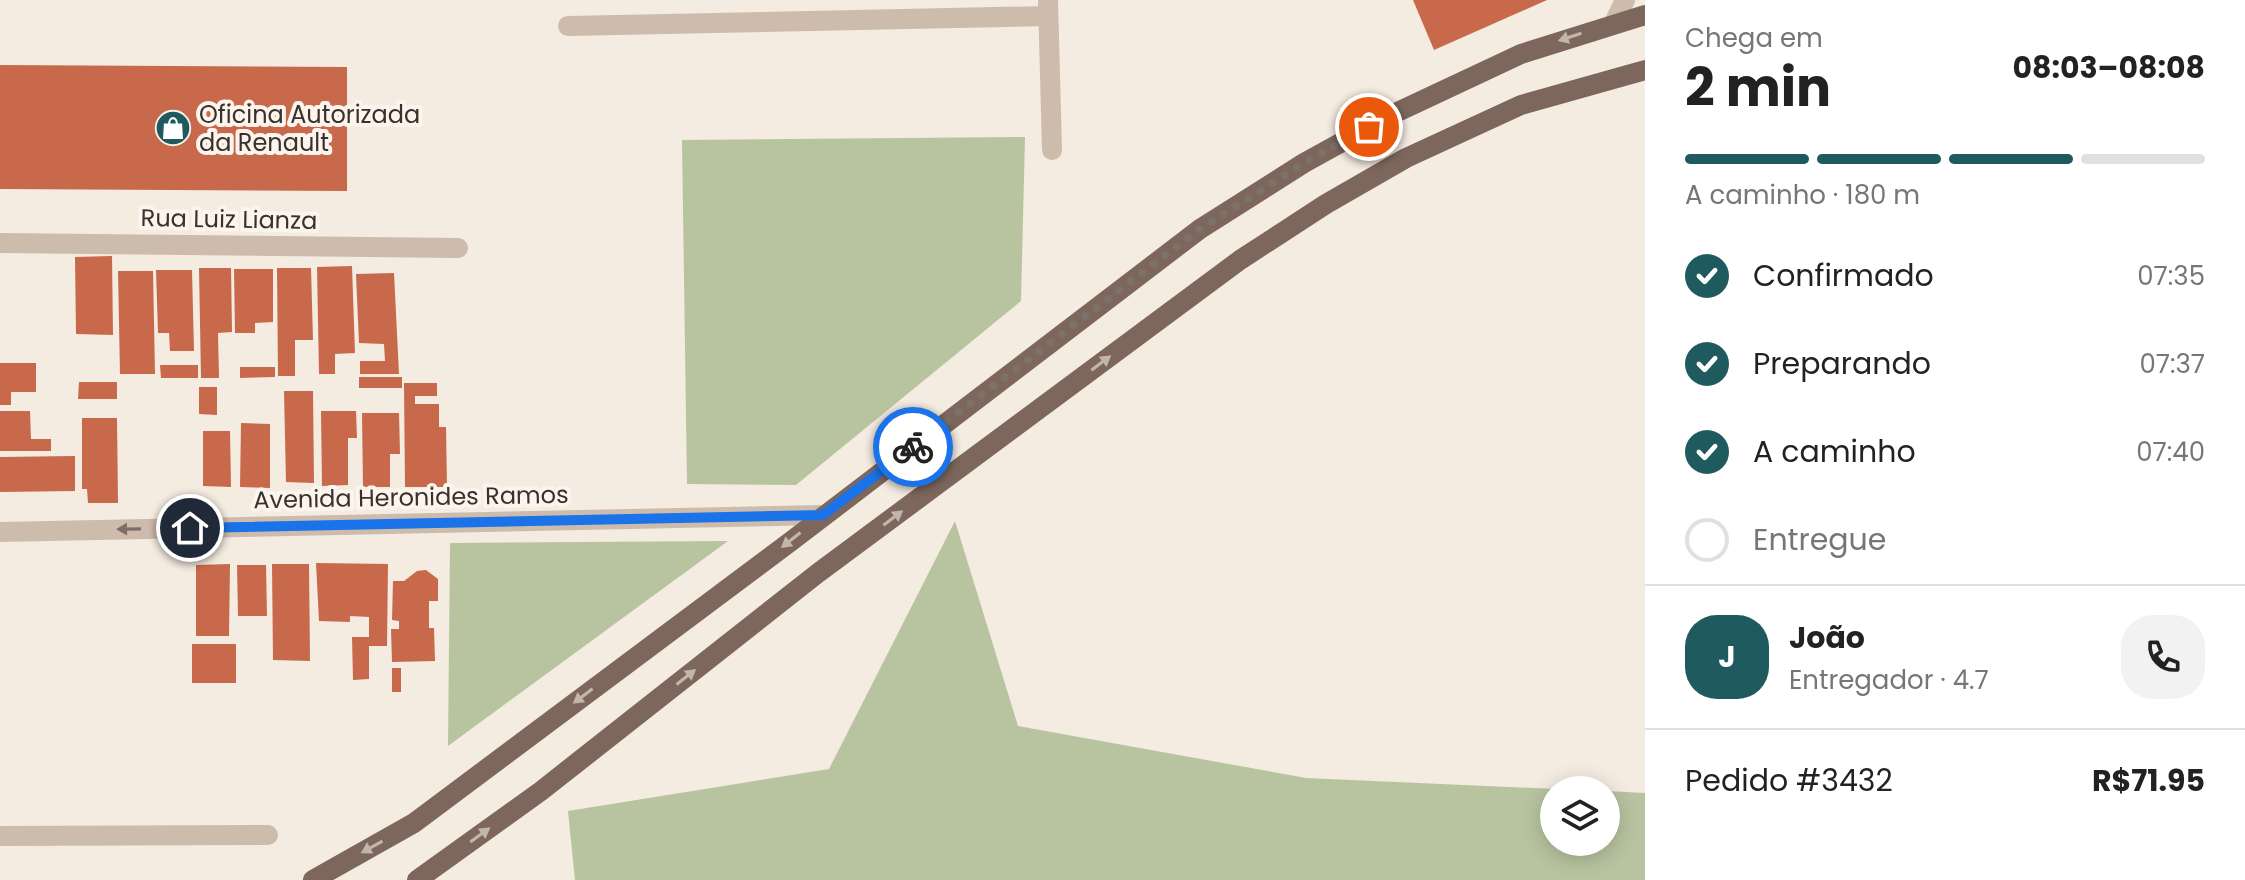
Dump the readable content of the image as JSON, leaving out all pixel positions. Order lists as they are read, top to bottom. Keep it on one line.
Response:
{"streets":{"street":["Rua Luiz Lianza","Avenida Heronides Ramos"]},"one_way":["Avenida Heronides Ramos"],"places":{"shop":["Oficina Autorizada da Renault"]},"page":{"heading":["2 min","Chega em","08:03–08:08"],"panel":["João","Entregador · 4.7","Pedido #3432","R$71.95"],"bar":"A caminho · 180 m","list":[["Confirmado","07:35"],["Preparando","07:37"],["A caminho","07:40"],"Entregue"],"round":"J"}}
